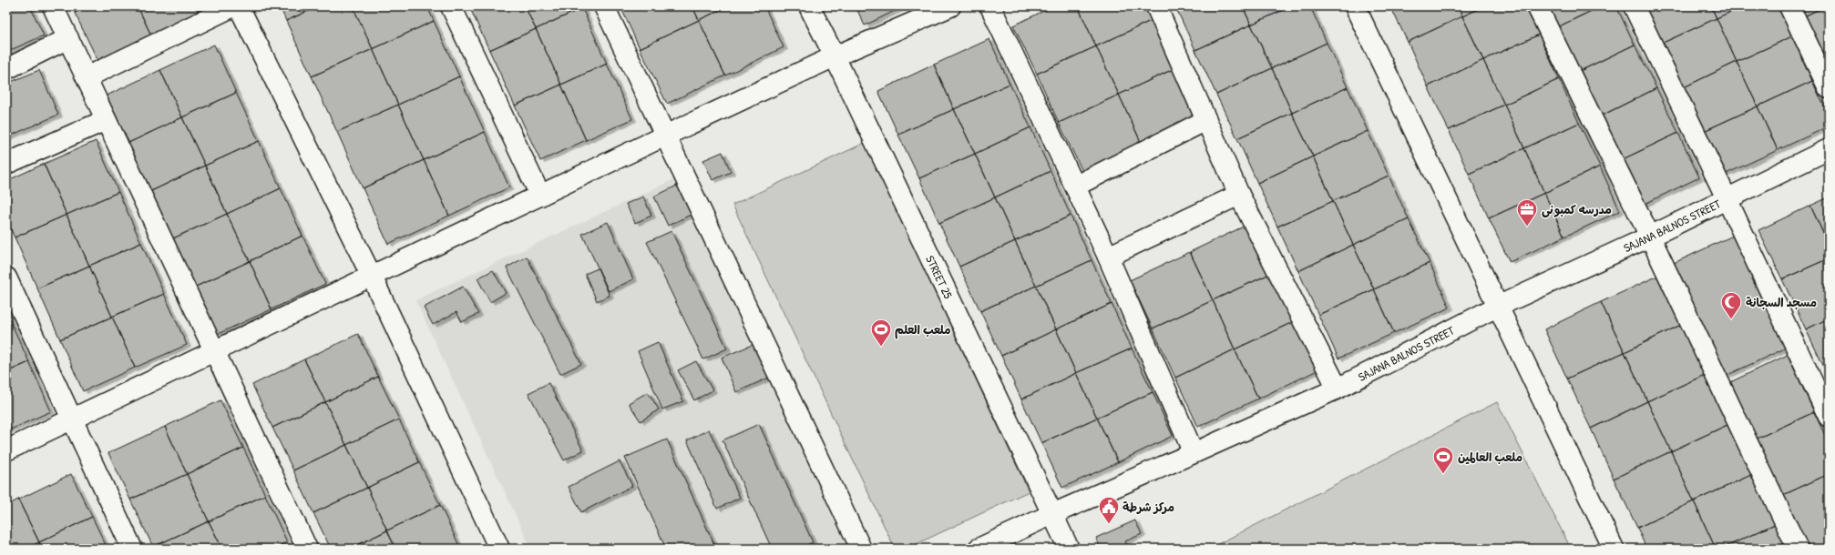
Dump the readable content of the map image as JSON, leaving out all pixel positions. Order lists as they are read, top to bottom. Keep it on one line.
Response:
{"streets":{"street":["SAJANA BALNOS STREET","STREET 25"]},"crossings":[["SAJANA BALNOS STREET","STREET 25"]],"places":{"office":["مدرسه كمبونى"],"mosque":["مسجد السجانة"],"sports":["ملعب العلم","ملعب العالمين"],"public building":["مركز شرطة"]}}
